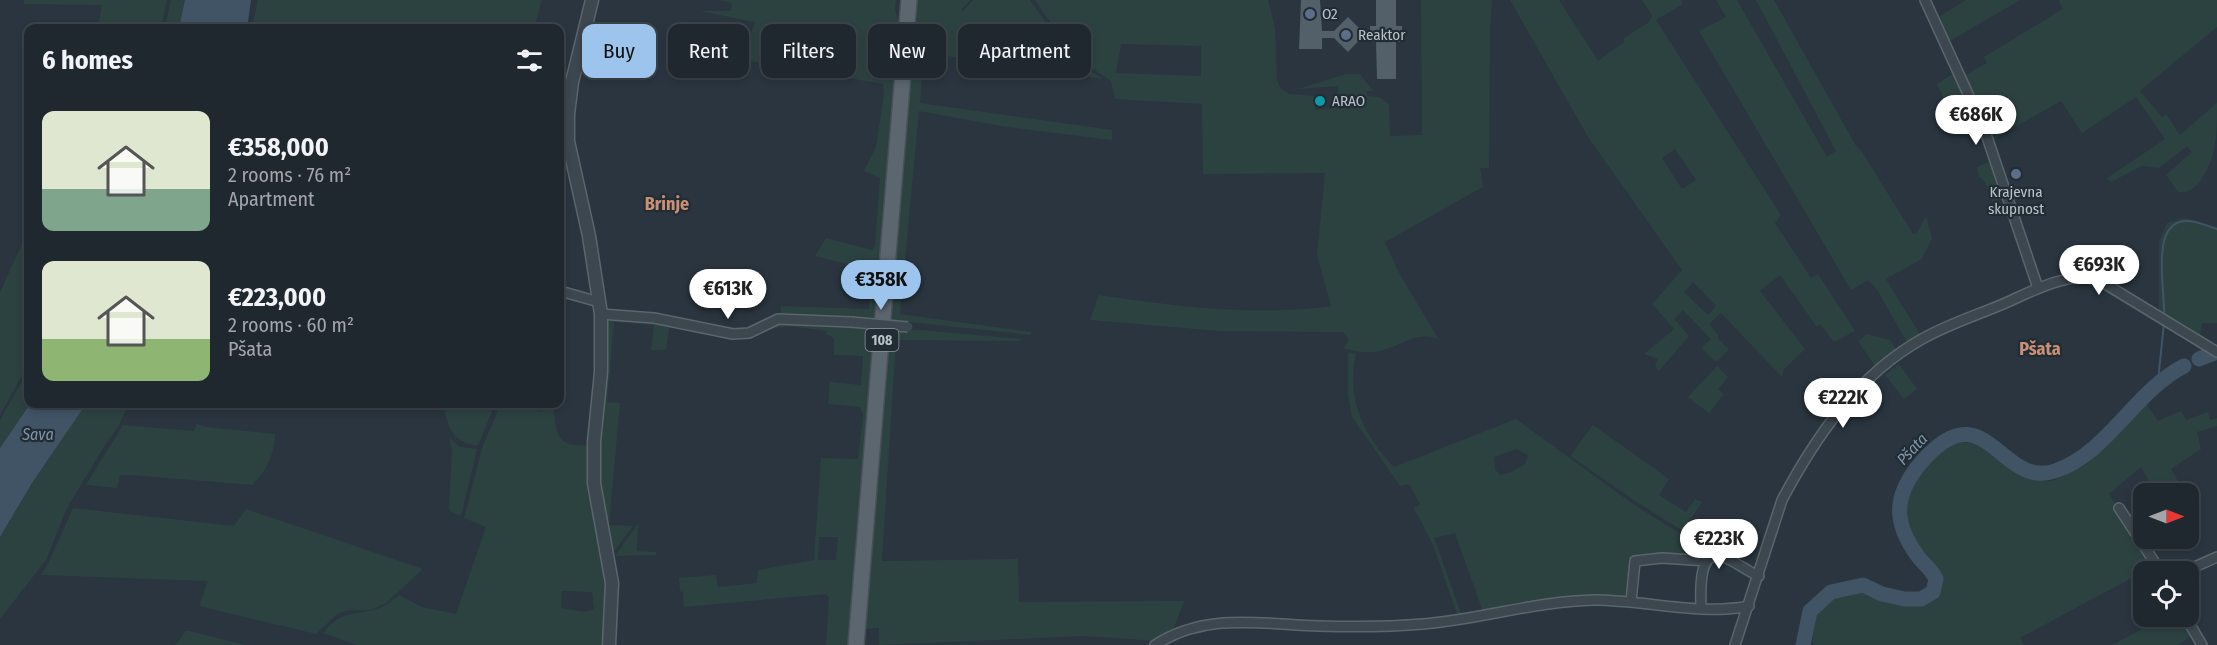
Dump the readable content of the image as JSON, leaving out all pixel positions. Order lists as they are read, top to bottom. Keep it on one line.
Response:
{"streets":{"main road":["108"]},"districts":["Brinje","Pšata"],"water":["Sava","Pšata"],"places":["O2","Reaktor","ARAO","Krajevna skupnost"],"north":"right","page":{"chip":["Buy","Rent","Filters","New","Apartment"],"heading":"6 homes","price":["€686K","€693K","€358K","€613K","€222K","€223K"],"list":[{"name":"€358,000","note":"2 rooms · 76 m² · Apartment"},{"name":"€223,000","note":"2 rooms · 60 m² · Pšata"}]}}
